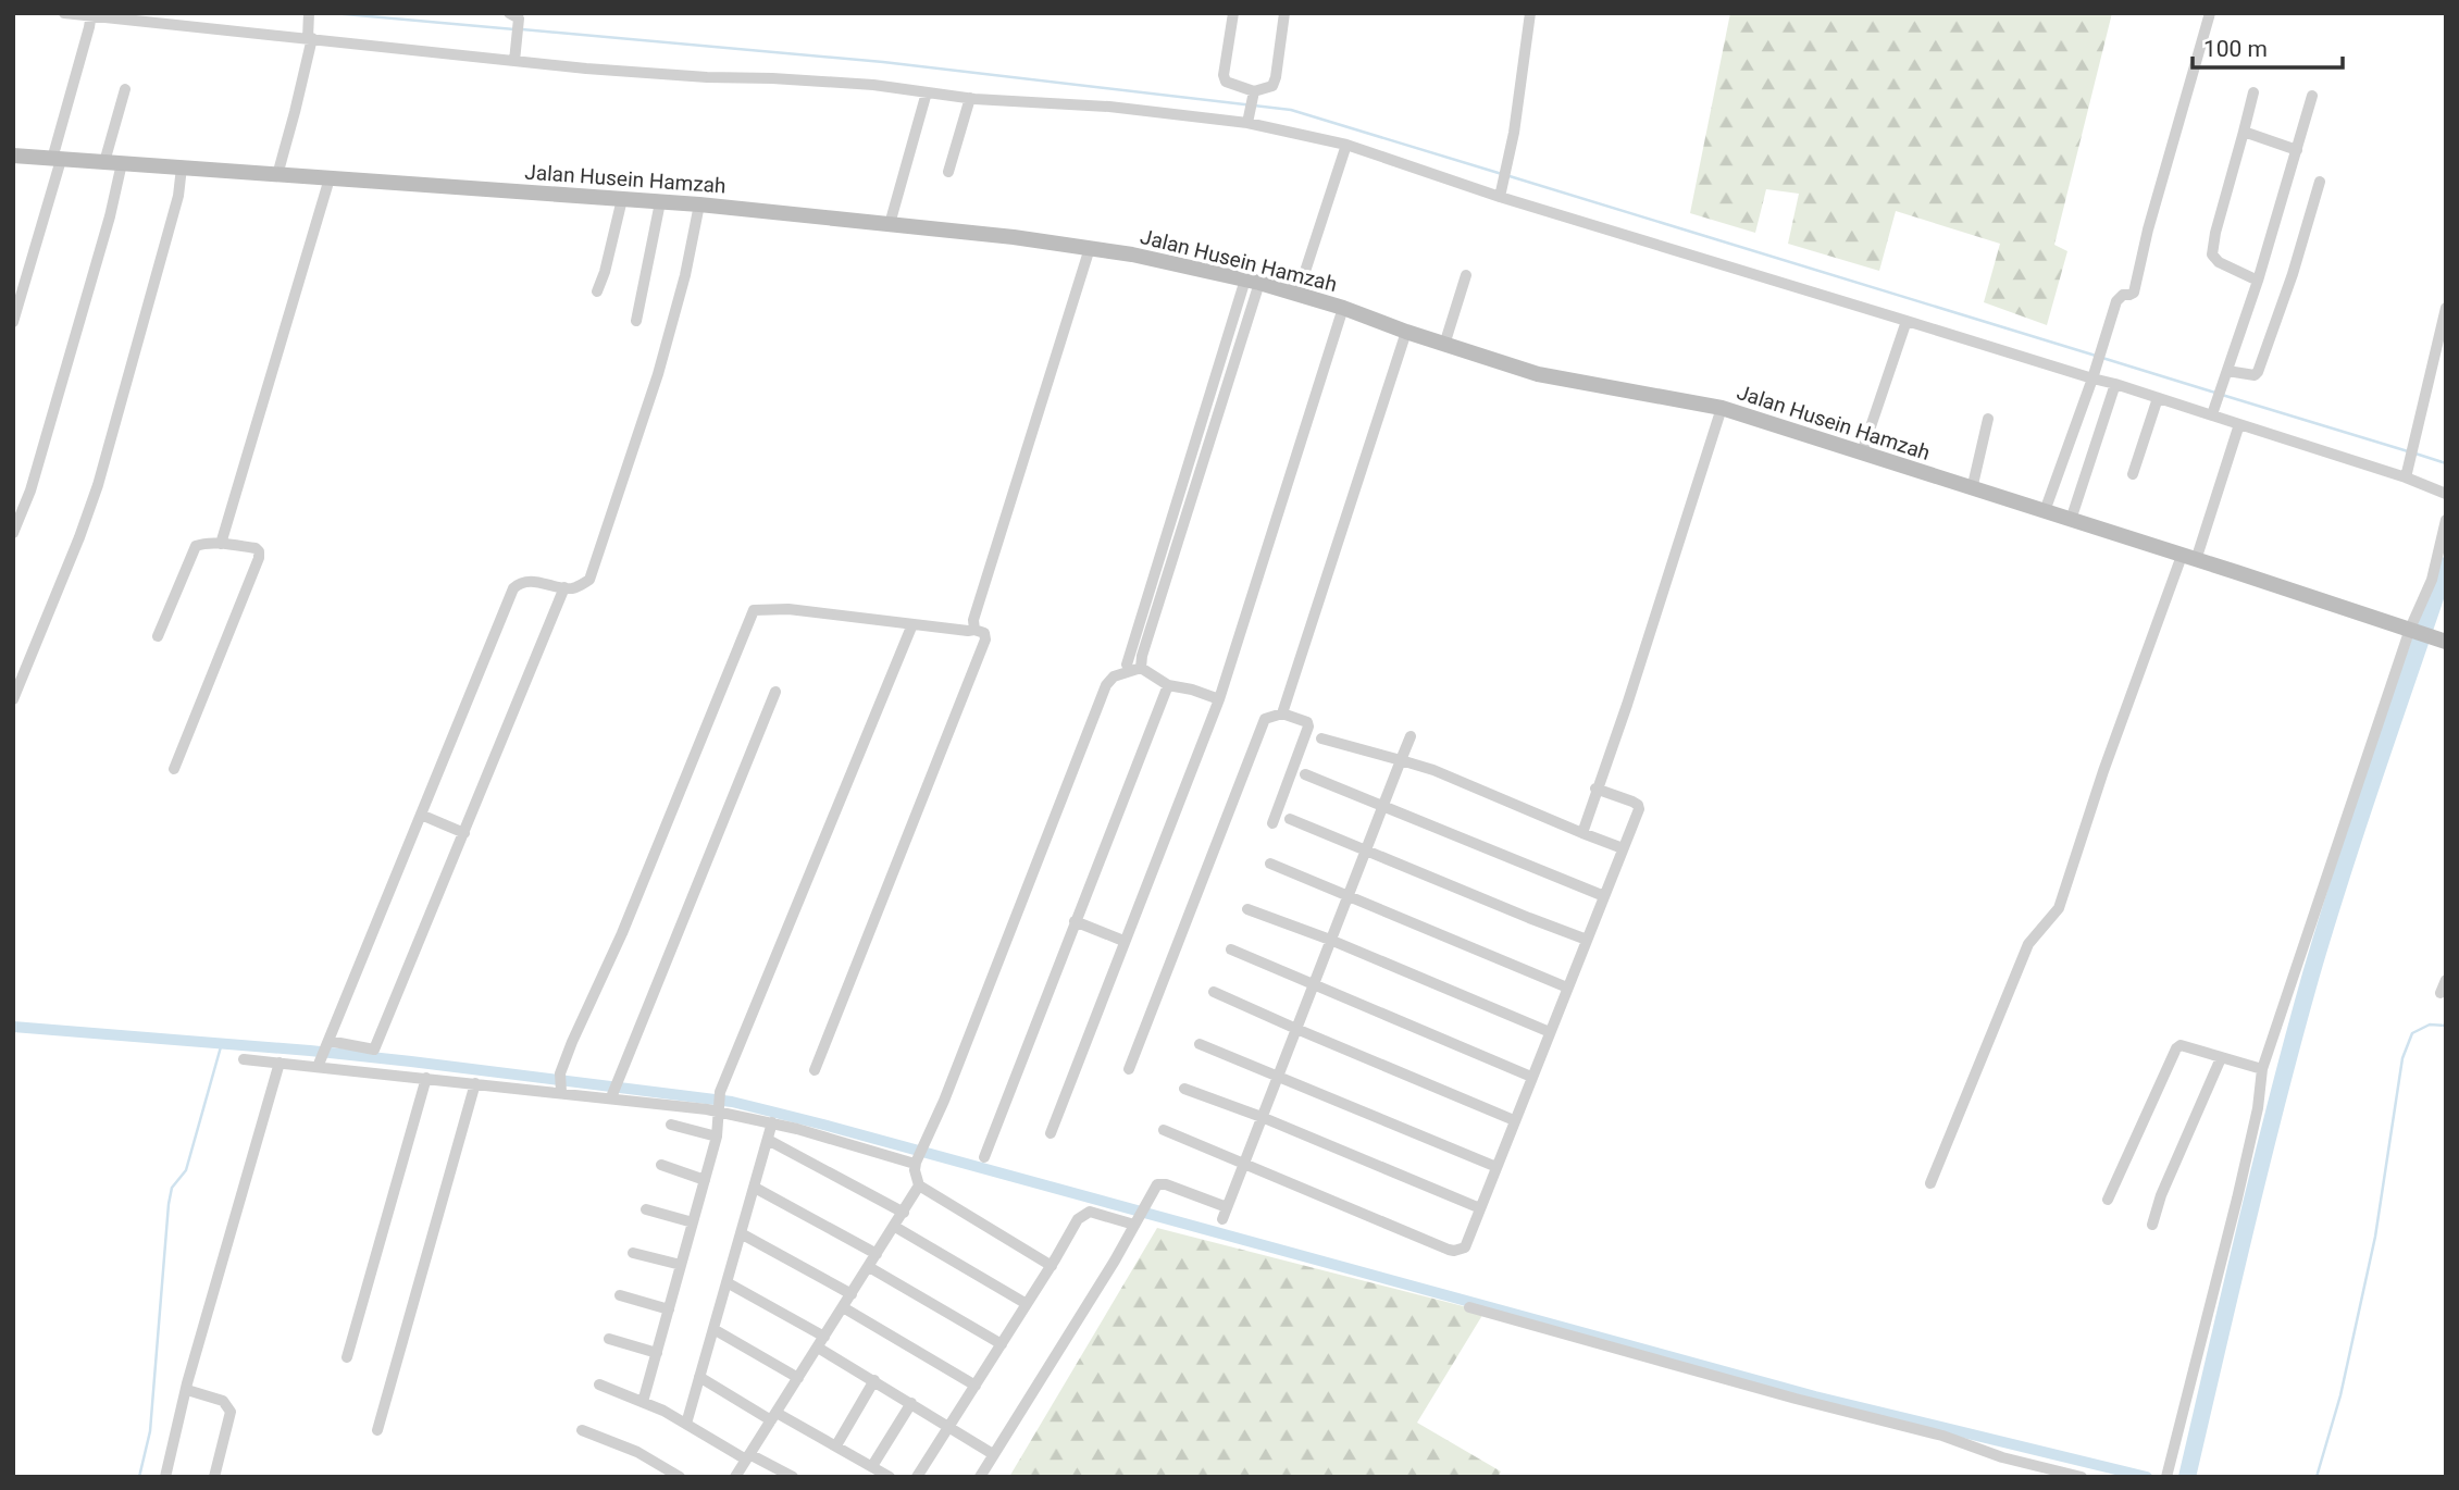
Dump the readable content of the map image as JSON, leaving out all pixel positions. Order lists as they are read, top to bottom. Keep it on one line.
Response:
{"streets":{"street":["Jalan Husein Hamzah"]},"scale_bar":"100 m"}
